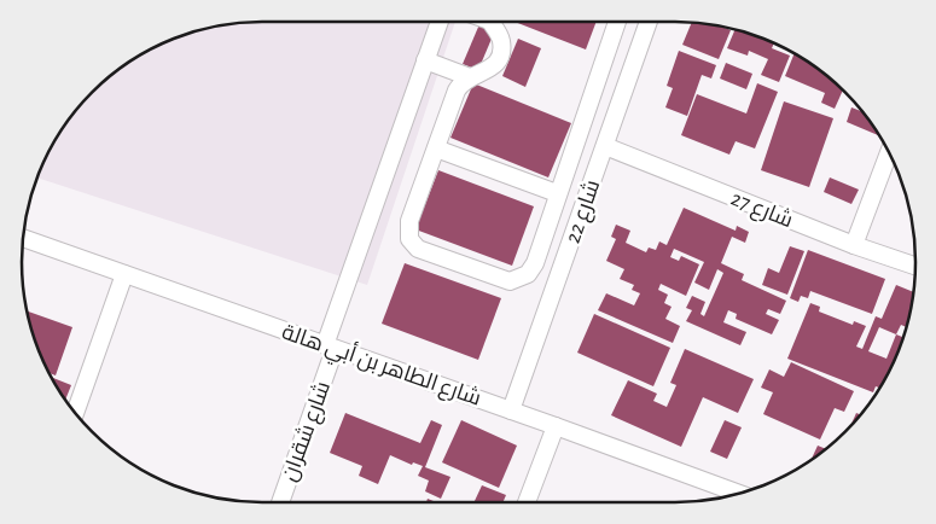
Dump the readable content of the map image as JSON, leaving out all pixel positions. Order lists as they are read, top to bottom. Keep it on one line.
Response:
{"streets":{"street":["شارع 27","شارع 22","شارع الطاهر بن أبي هالة","شارع شقران"]},"crossings":[["شارع 27","شارع 22"],["شارع 22","شارع الطاهر بن أبي هالة"],["شارع الطاهر بن أبي هالة","شارع شقران"]]}
